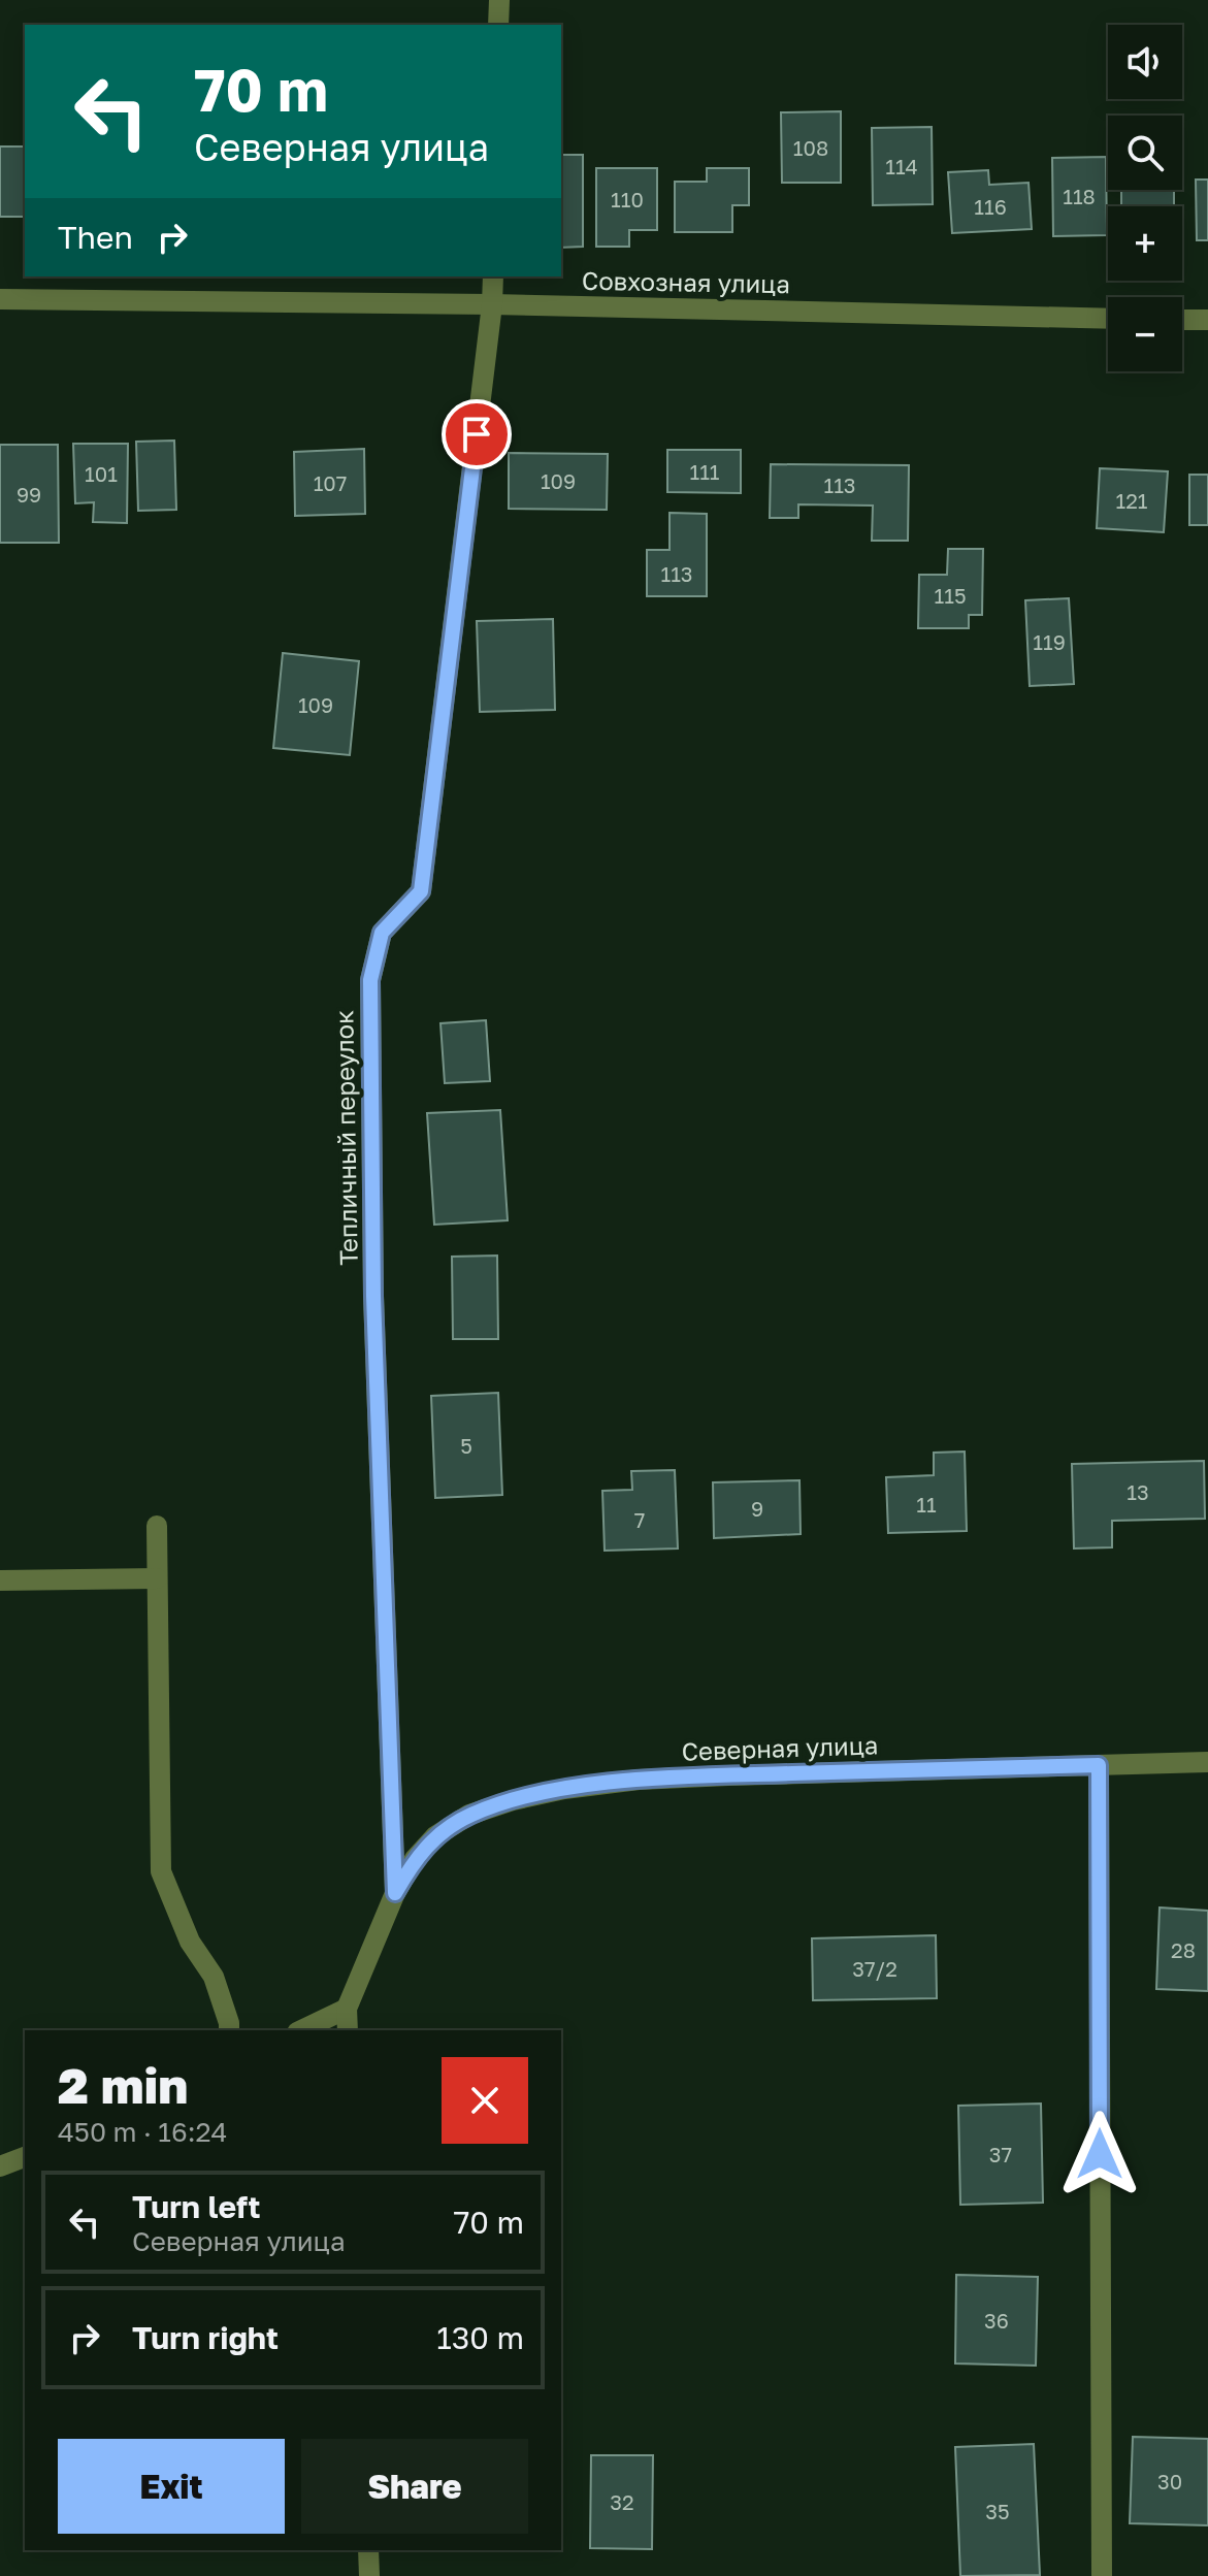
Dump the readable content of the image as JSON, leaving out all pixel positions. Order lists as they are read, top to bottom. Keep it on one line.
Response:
{"streets":{"street":["Совхозная улица","Тепличный переулок","Северная улица"]},"crossings":[["Совхозная улица","Тепличный переулок"],["Тепличный переулок","Северная улица"]],"house_numbers":["108","114","118","110","116","111","101","109","107","113","99","121","113","115","119","109","5","13","11","9","7","28","37/2","37","36","30","32","35"],"page":{"map_buttons":["+","−"],"turn":["70 m","Северная улица"],"then":"Then","heading":["2 min","450 m · 16:24"],"list":[{"name":"Turn left","note":"Северная улица","value":"70 m"},{"name":"Turn right","value":"130 m"}],"buttons":["Exit","Share"]}}
